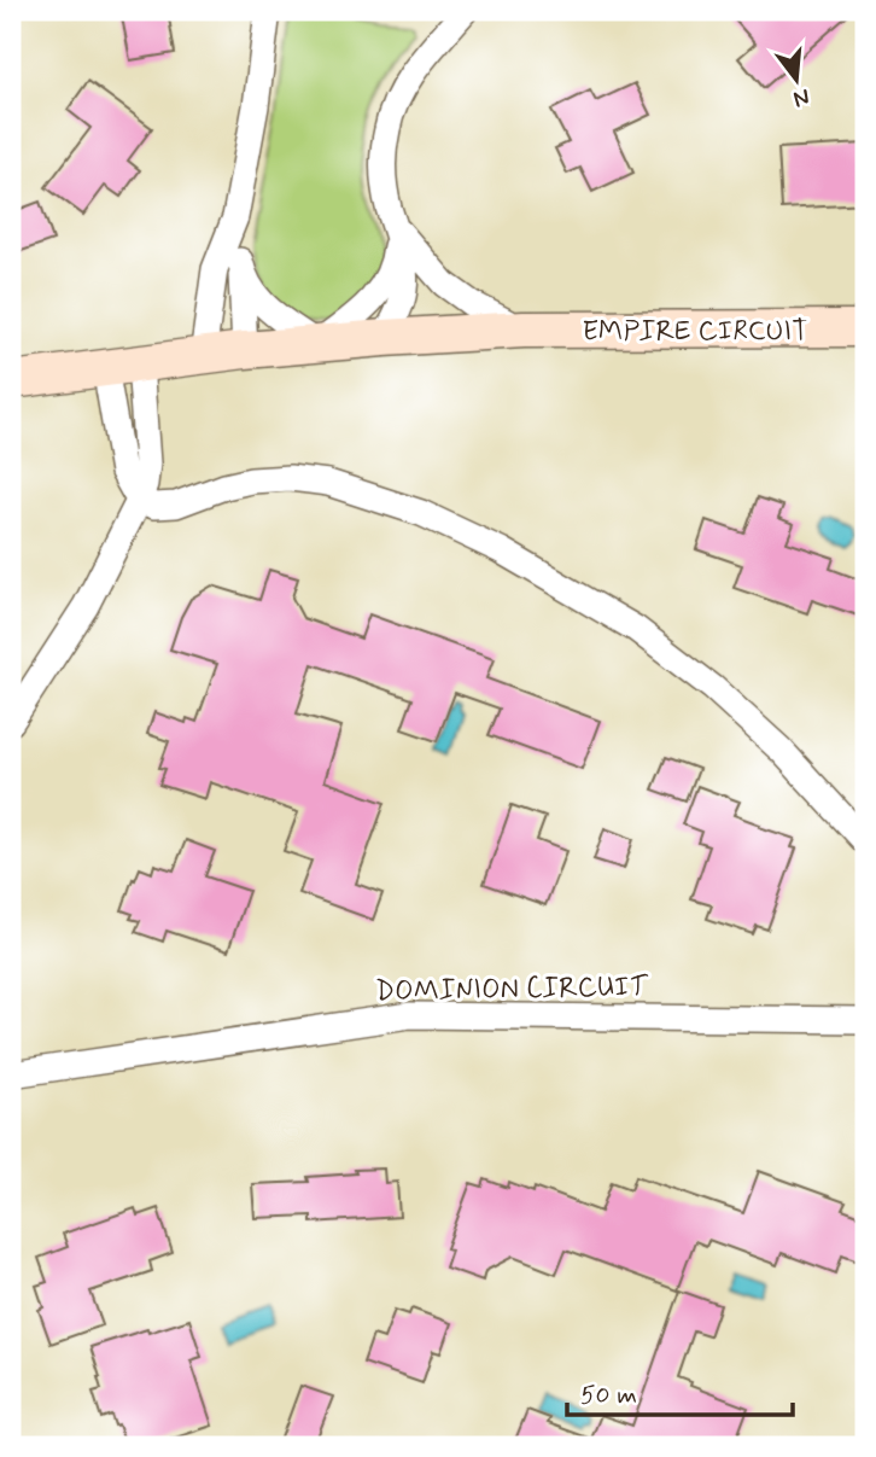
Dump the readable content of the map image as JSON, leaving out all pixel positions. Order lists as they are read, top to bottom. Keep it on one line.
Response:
{"streets":{"street":["EMPIRE CIRCUIT","DOMINION CIRCUIT"]},"scale_bar":"50 m","north":"bottom"}
